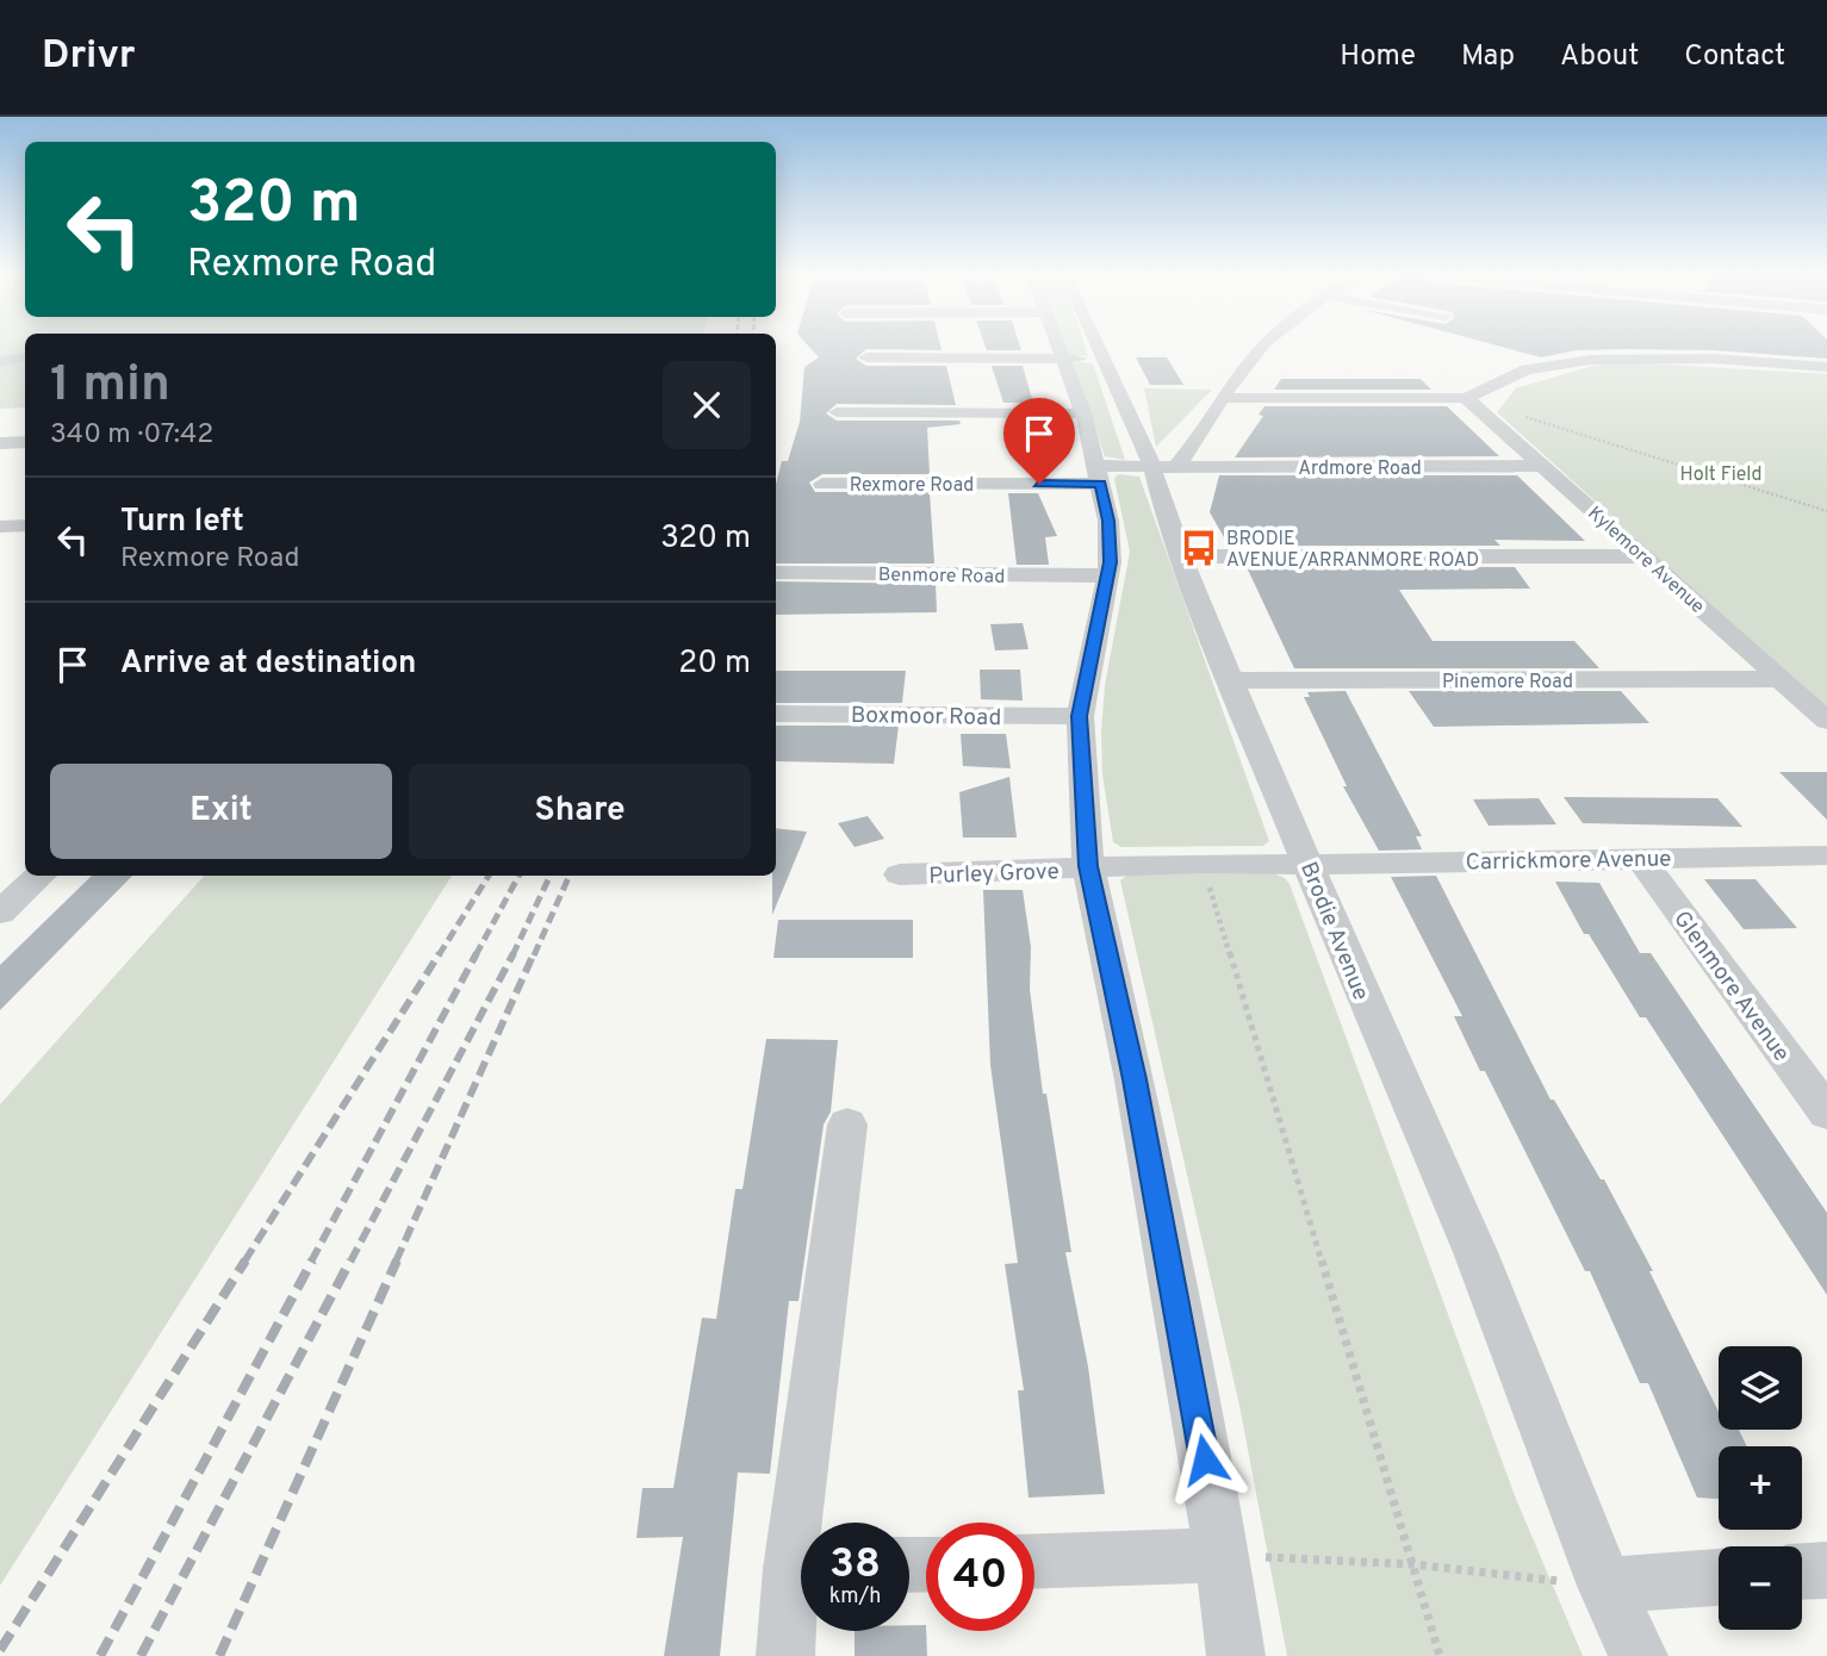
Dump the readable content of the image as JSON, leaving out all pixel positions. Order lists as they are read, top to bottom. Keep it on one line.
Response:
{"streets":{"street":["Ardmore Road","Rexmore Road","Kylemore Avenue","Benmore Road","Pinemore Road","Boxmoor Road","Carrickmore Avenue","Purley Grove","Brodie Avenue","Glenmore Avenue"]},"crossings":[["Ardmore Road","Rexmore Road"],["Ardmore Road","Kylemore Avenue"],["Ardmore Road","Brodie Avenue"],["Kylemore Avenue","Pinemore Road"],["Pinemore Road","Brodie Avenue"],["Carrickmore Avenue","Purley Grove"],["Carrickmore Avenue","Brodie Avenue"],["Carrickmore Avenue","Glenmore Avenue"]],"parks":["Holt Field"],"places":{"bus stop":["BRODIE AVENUE/ARRANMORE ROAD"]},"page":{"header":"Drivr","nav":["Home","Map","About","Contact"],"turn":["320 m","Rexmore Road"],"heading":["1 min","340 m · 07:42"],"list":[{"name":"Turn left","note":"Rexmore Road","value":"320 m"},{"name":"Arrive at destination","value":"20 m"}],"buttons":["Exit","Share"],"map_buttons":["+","−"],"speed":"38 km/h","limit":"40"}}
